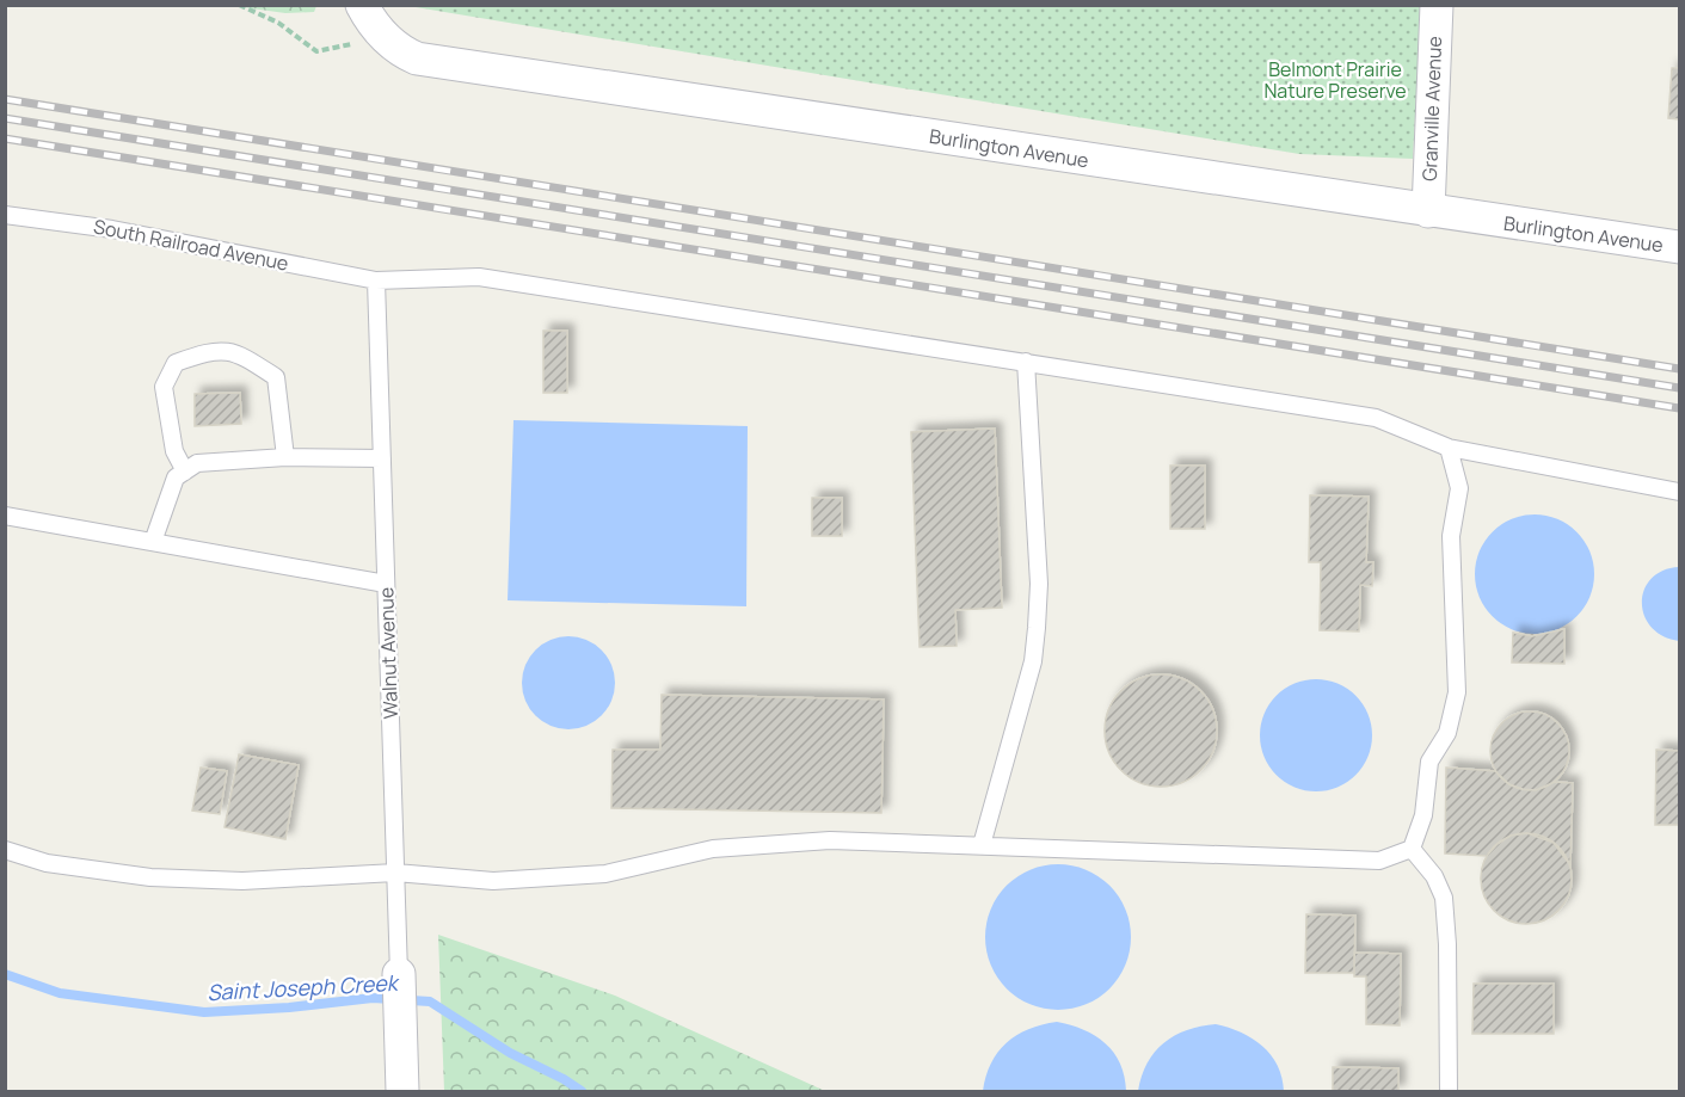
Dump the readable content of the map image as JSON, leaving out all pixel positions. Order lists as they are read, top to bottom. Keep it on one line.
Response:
{"streets":{"street":["Granville Avenue","Burlington Avenue","Walnut Avenue"],"lane":["South Railroad Avenue"]},"crossings":[["Granville Avenue","Burlington Avenue"],["South Railroad Avenue","Walnut Avenue"]],"water":["Saint Joseph Creek"],"parks":["Belmont Prairie Nature Preserve"]}
